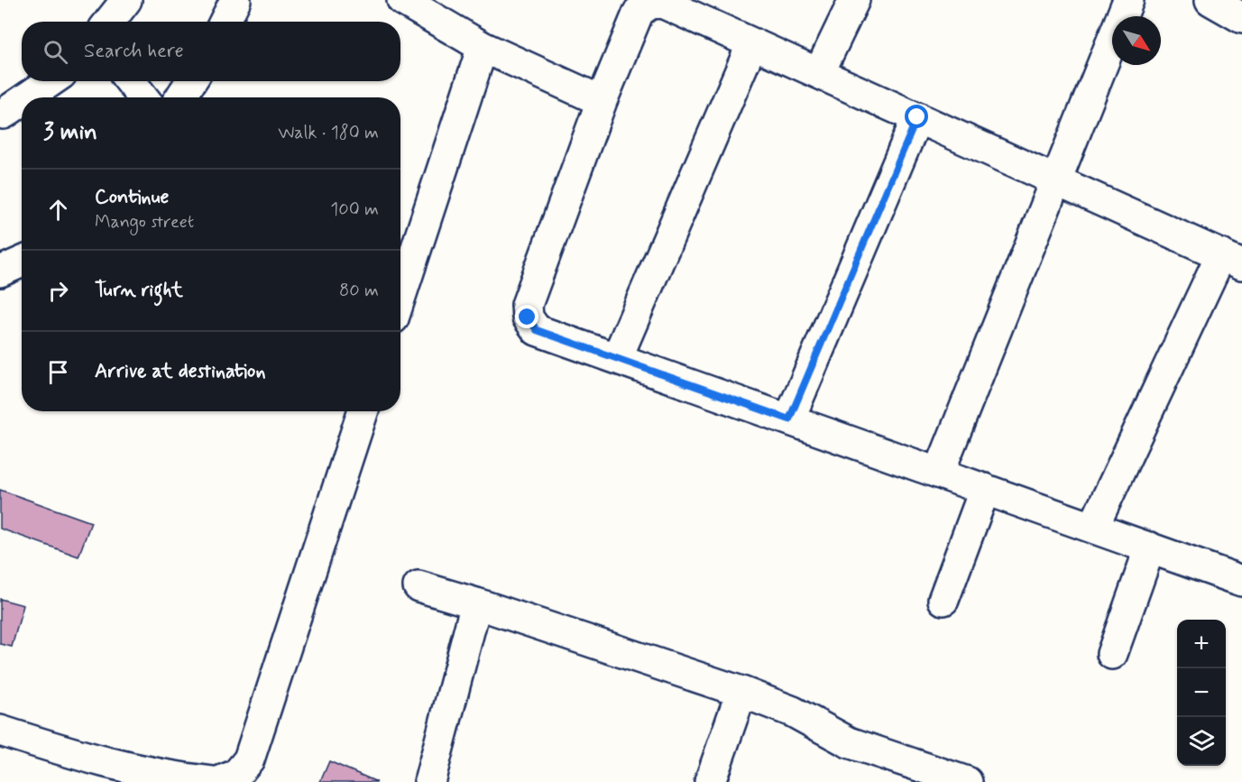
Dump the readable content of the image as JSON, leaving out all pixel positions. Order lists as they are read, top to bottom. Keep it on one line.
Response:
{"north":"bottom right","page":{"search":"Search here","heading":["3 min","Walk · 180 m"],"list":[["Continue","Mango street","100 m"],["Turn right","80 m"],"Arrive at destination"],"map_buttons":["+","−"]}}
